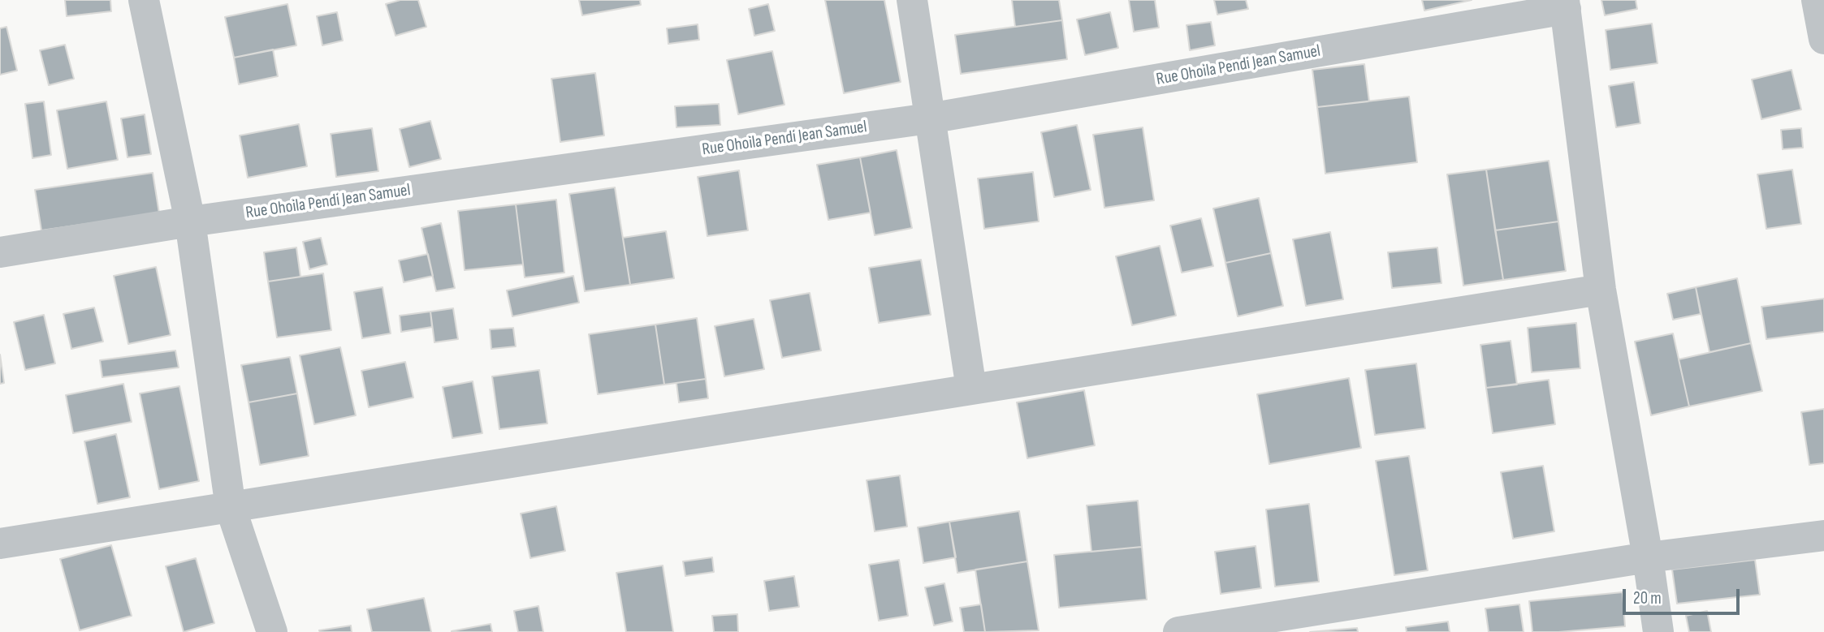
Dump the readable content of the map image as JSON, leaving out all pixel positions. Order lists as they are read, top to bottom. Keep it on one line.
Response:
{"streets":{"street":["Rue Ohoila Pendi Jean Samuel"]},"scale_bar":"20 m"}
